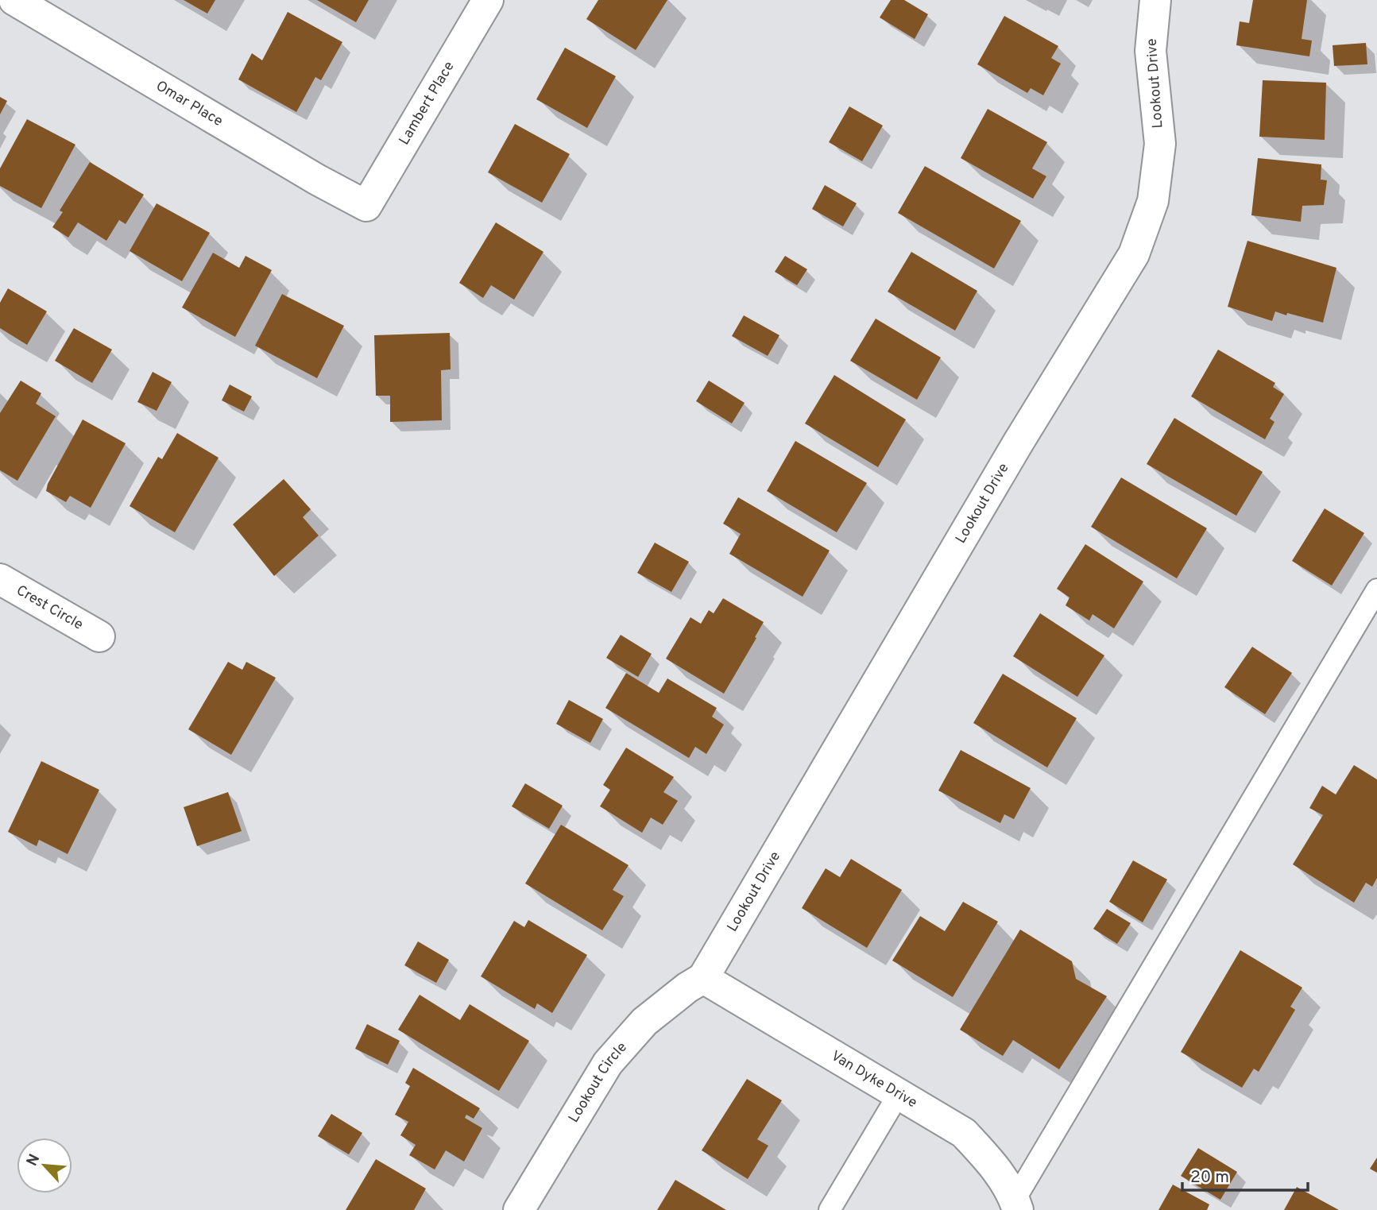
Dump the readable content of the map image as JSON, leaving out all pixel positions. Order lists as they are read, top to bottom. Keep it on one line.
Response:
{"streets":{"street":["Lookout Drive","Lambert Place","Omar Place","Crest Circle","Van Dyke Drive","Lookout Circle"]},"crossings":[["Lookout Drive","Van Dyke Drive"],["Lookout Drive","Lookout Circle"],["Lambert Place","Omar Place"],["Van Dyke Drive","Lookout Circle"]],"scale_bar":"20 m","north":"top left"}
